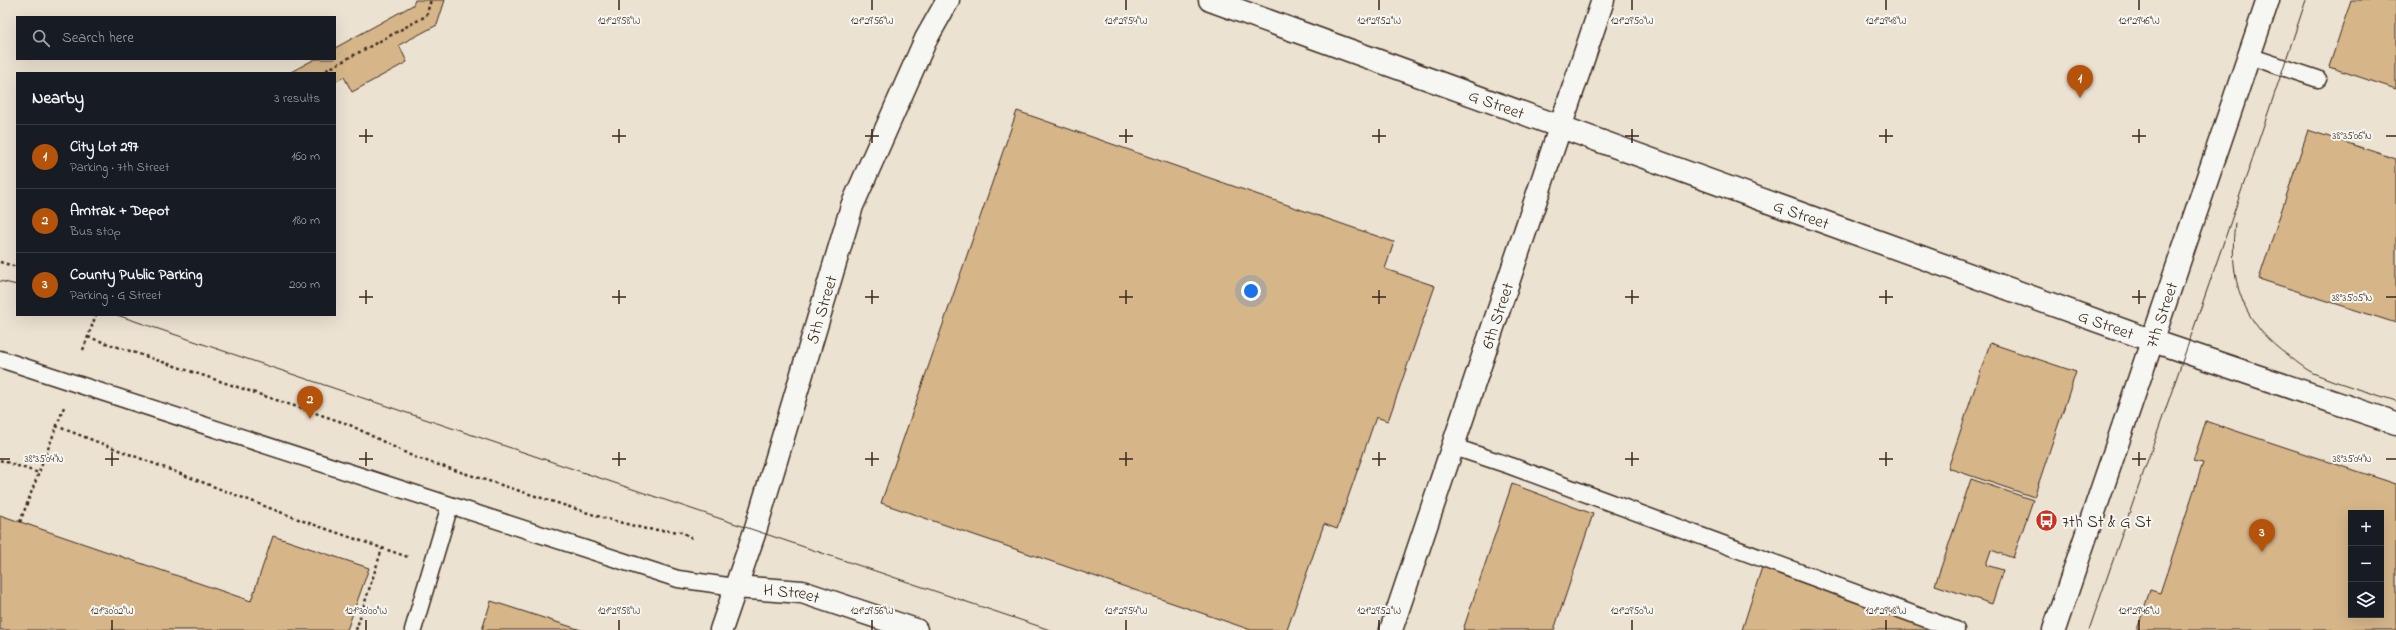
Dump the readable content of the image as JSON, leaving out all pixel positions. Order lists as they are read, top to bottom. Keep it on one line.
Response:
{"streets":{"main road":["G Street","5th Street","6th Street","7th Street","H Street"]},"crossings":[["G Street","6th Street"],["G Street","7th Street"],["5th Street","H Street"]],"places":{"bus stop":["7th St & G St"]},"page":{"search":"Search here","pins":["1","2","3"],"heading":["Nearby","3 results"],"list":[{"mark":"1","name":"City Lot 297","note":"Parking · 7th Street","value":"160 m"},{"mark":"2","name":"Amtrak + Depot","note":"Bus stop","value":"180 m"},{"mark":"3","name":"County Public Parking","note":"Parking · G Street","value":"200 m"}],"map_buttons":["+","−"]},"coordinates":["121°29'58\"W","121°29'56\"W","121°29'54\"W","121°29'52\"W","121°29'50\"W","121°29'48\"W","121°29'46\"W","38°35'06\"N","38°35'05\"N","38°35'04\"N","121°30'02\"W","121°30'00\"W"]}
